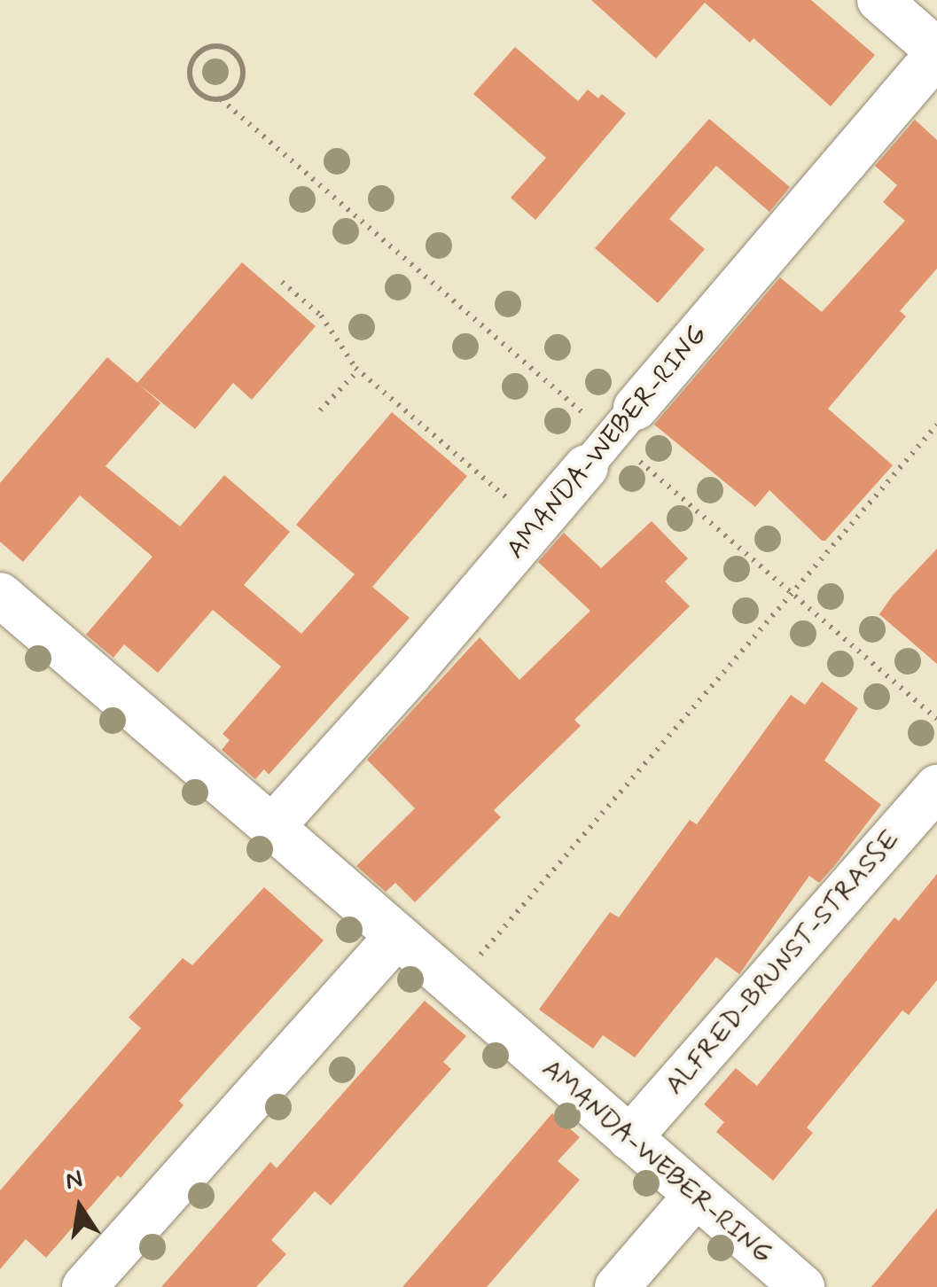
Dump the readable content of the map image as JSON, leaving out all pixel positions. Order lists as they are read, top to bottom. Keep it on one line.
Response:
{"streets":{"street":["AMANDA-WEBER-RING","ALFRED-BRUNST-STRASSE"]},"crossings":[["AMANDA-WEBER-RING","ALFRED-BRUNST-STRASSE"]],"north":"top"}
